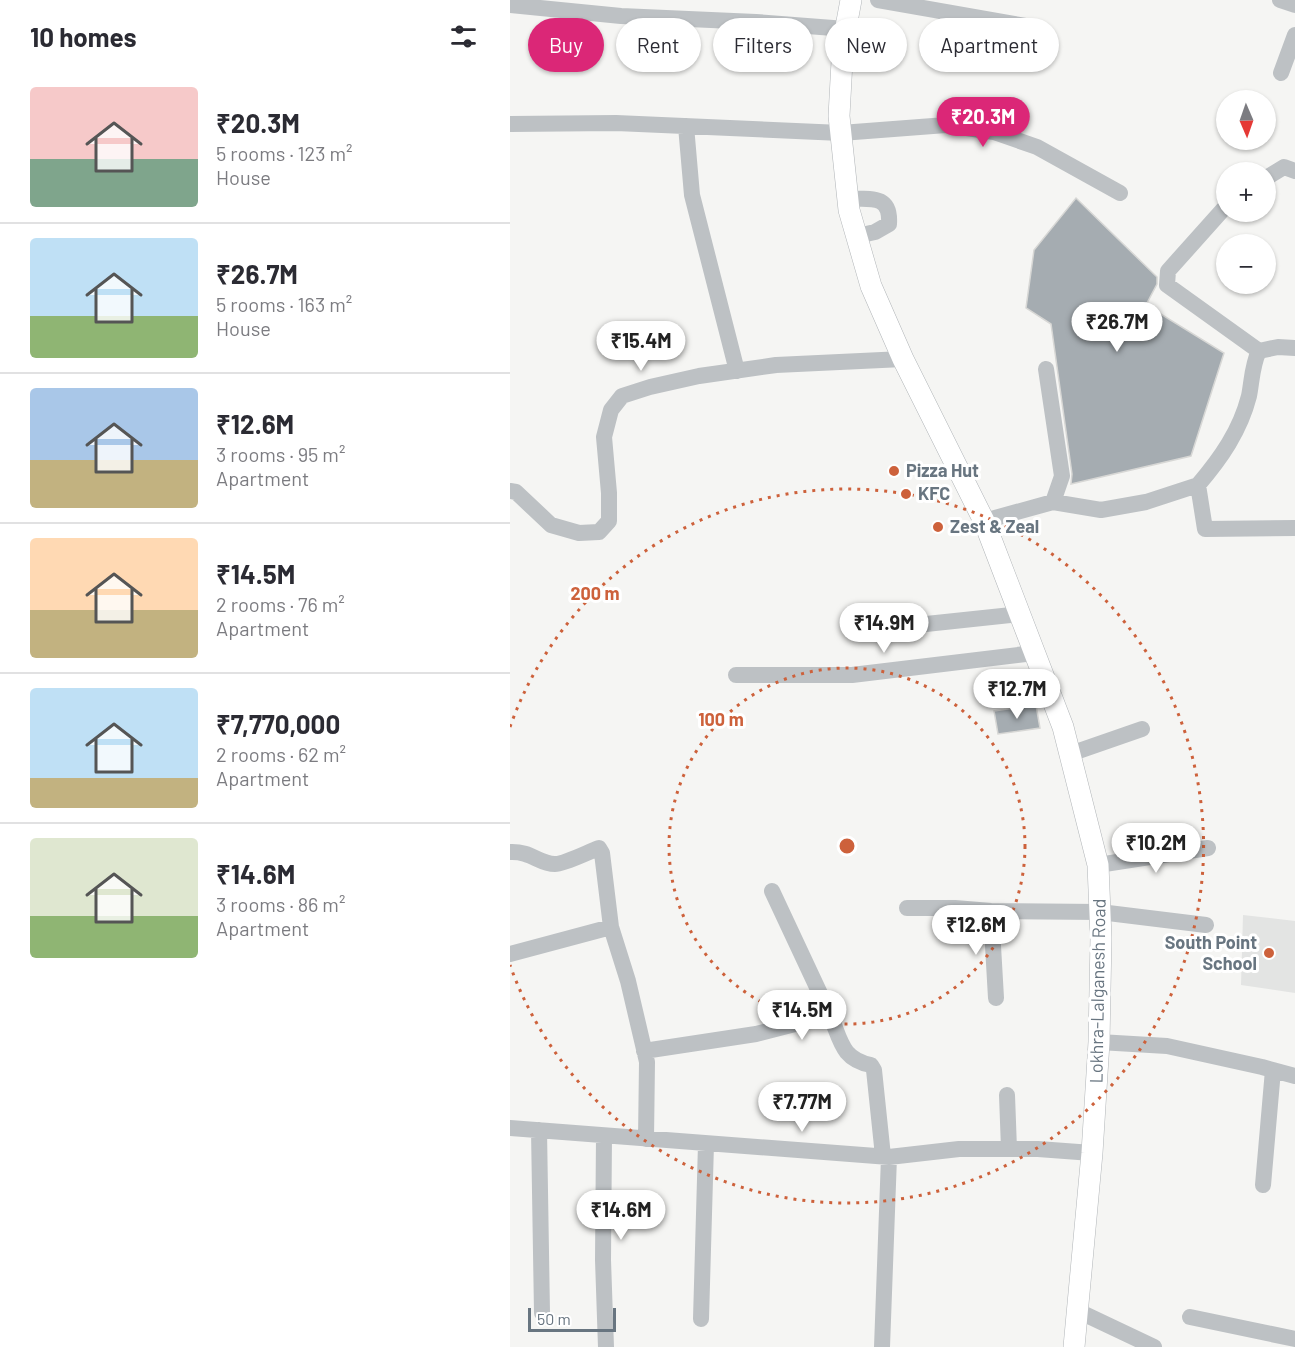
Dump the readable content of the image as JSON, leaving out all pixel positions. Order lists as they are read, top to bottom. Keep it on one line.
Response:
{"streets":{"main road":["Lokhra-Lalganesh Road"]},"places":["Pizza Hut","KFC","Zest & Zeal","South Point School"],"scale_bar":"50 m","north":"bottom","page":{"heading":"10 homes","chip":["Buy","Rent","Filters","New","Apartment"],"list":[{"name":"₹20.3M","note":"5 rooms · 123 m² · House"},{"name":"₹26.7M","note":"5 rooms · 163 m² · House"},{"name":"₹12.6M","note":"3 rooms · 95 m² · Apartment"},{"name":"₹14.5M","note":"2 rooms · 76 m² · Apartment"},{"name":"₹7,770,000","note":"2 rooms · 62 m² · Apartment"},{"name":"₹14.6M","note":"3 rooms · 86 m² · Apartment"}],"map_buttons":["+","−"],"price":["₹20.3M","₹26.7M","₹15.4M","₹14.9M","₹12.7M","₹10.2M","₹12.6M","₹14.5M","₹7.77M","₹14.6M"],"scale":"50 m"},"rings":["200 m","100 m"]}
